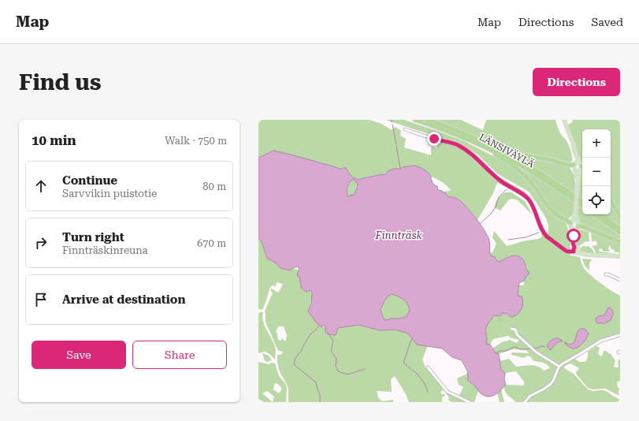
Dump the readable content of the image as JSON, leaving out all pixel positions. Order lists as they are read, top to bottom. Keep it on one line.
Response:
{"streets":{"highway":["LÄNSIVÄYLÄ"]},"water":["Finnträsk"],"page":{"header":"Map","nav":["Map","Directions","Saved"],"buttons":["Directions",["Save","Share"]],"title":"Find us","heading":["10 min","Walk · 750 m"],"map_buttons":["+","−"],"list":[["Continue","Sarvvikin puistotie","80 m"],["Turn right","Finnträskinreuna","670 m"],"Arrive at destination"]}}
